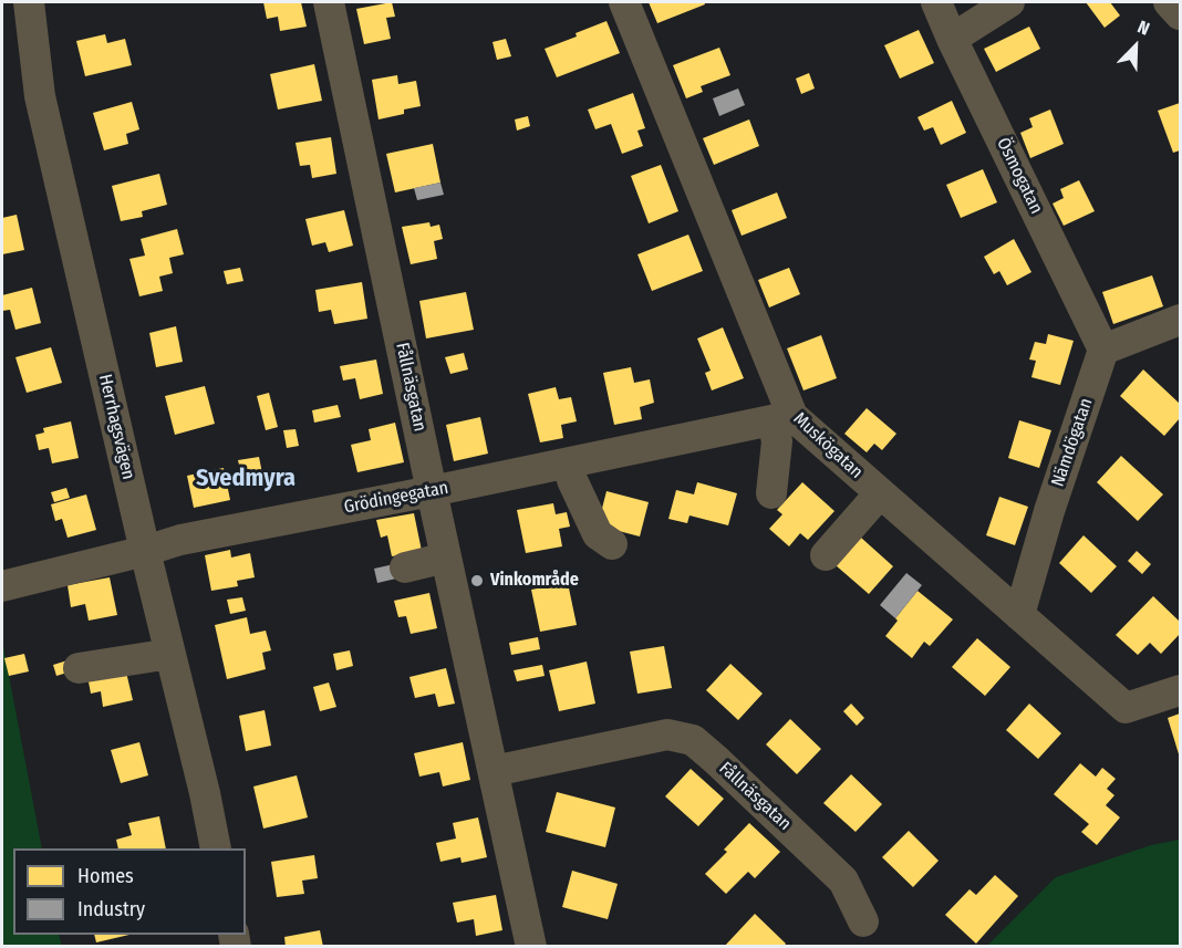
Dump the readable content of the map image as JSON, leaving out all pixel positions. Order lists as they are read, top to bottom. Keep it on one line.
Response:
{"streets":{"street":["Ösmogatan","Fållnäsgatan","Herrhagsvägen","Nämdögatan","Muskögatan","Grödingegatan"]},"crossings":[["Ösmogatan","Nämdögatan"],["Fållnäsgatan","Grödingegatan"],["Herrhagsvägen","Grödingegatan"],["Nämdögatan","Muskögatan"],["Muskögatan","Grödingegatan"]],"districts":["Svedmyra"],"places":["Vinkområde"],"legend":["Homes","Industry"],"north":"top right"}
